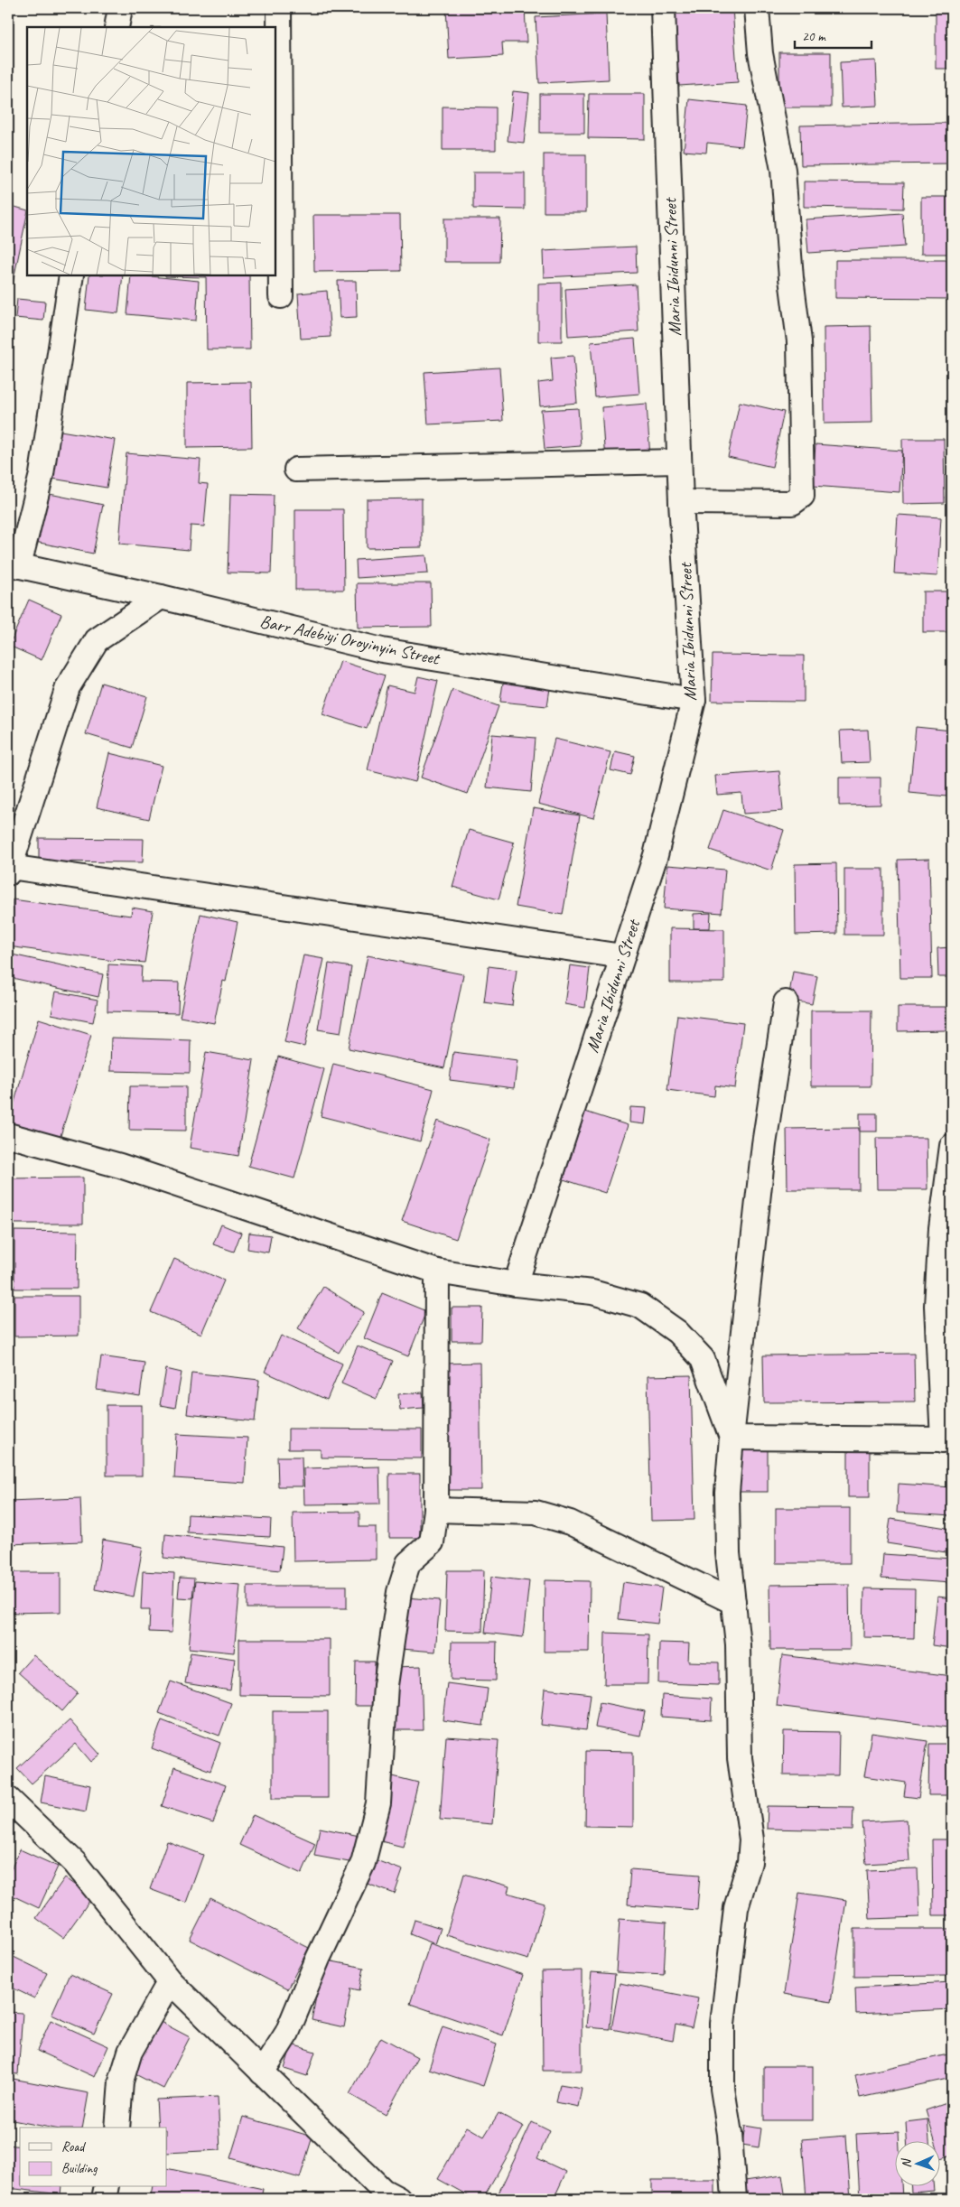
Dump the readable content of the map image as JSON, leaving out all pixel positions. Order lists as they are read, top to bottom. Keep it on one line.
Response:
{"streets":{"street":["Maria Ibidunni Street","Barr Adebiyi Oroyinyin Street"]},"crossings":[["Maria Ibidunni Street","Barr Adebiyi Oroyinyin Street"]],"legend":["Road","Building"],"scale_bar":"20 m","north":"left"}
